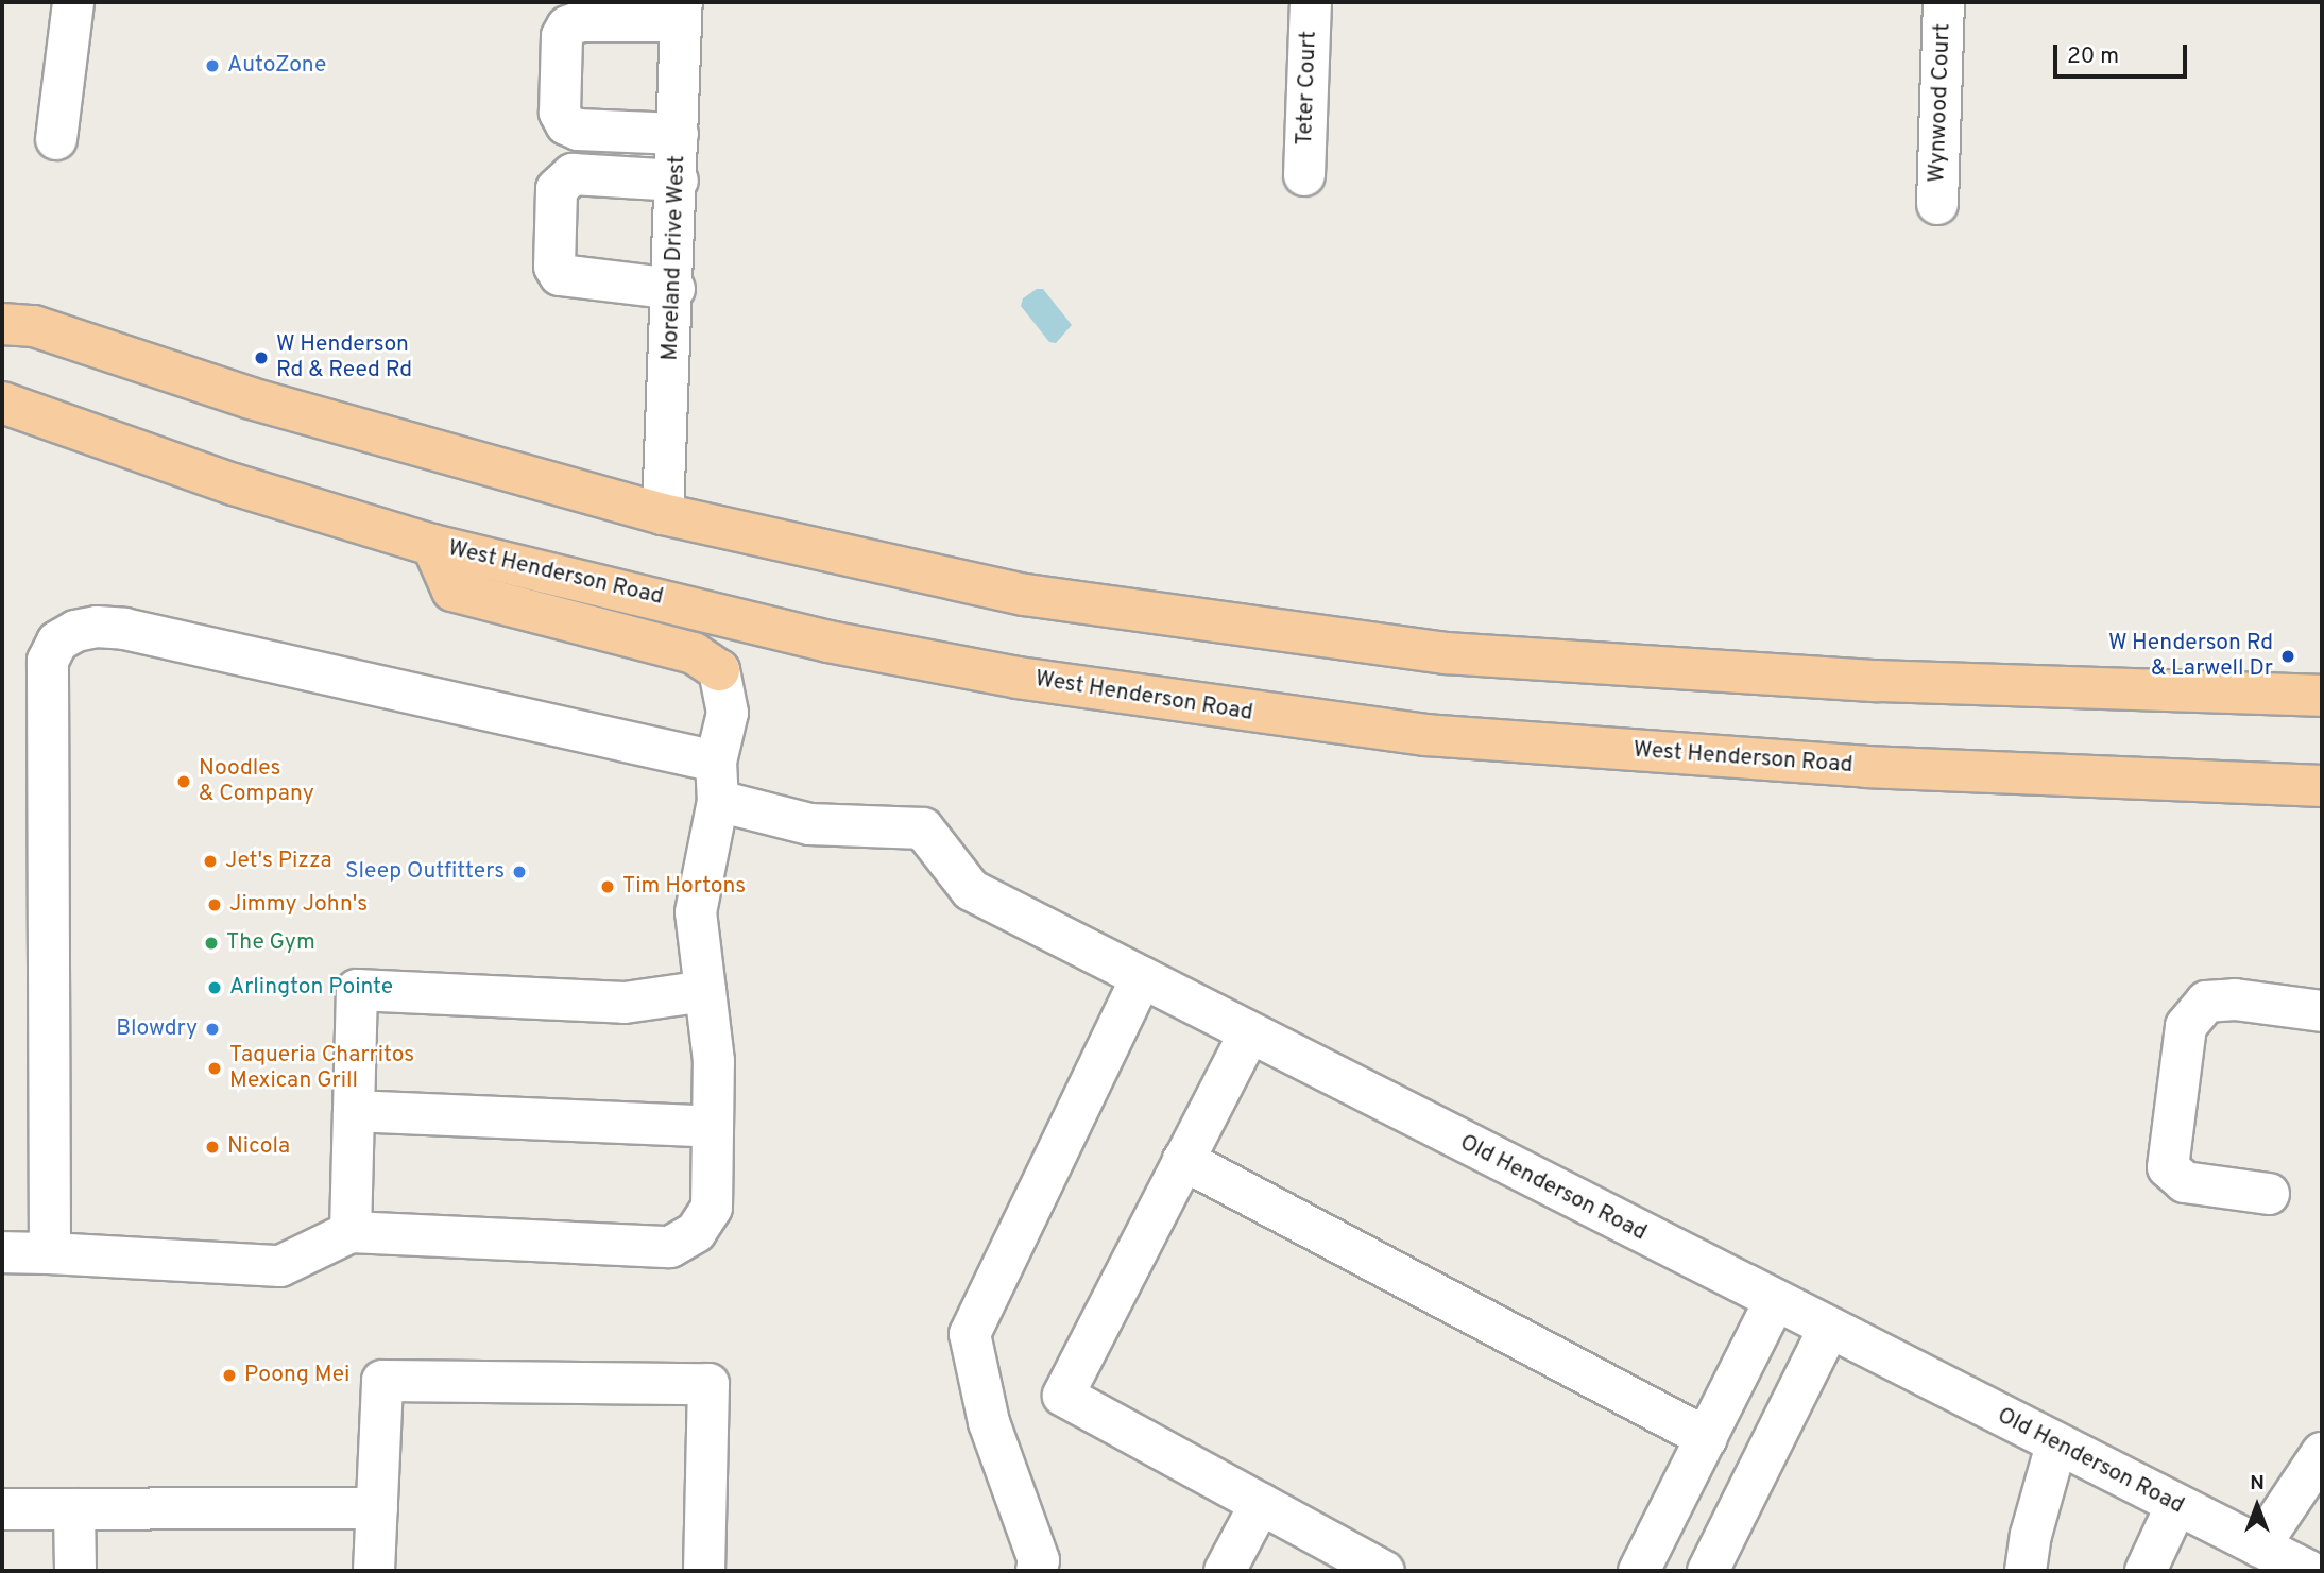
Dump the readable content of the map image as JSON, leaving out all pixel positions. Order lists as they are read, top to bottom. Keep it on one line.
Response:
{"streets":{"main road":["West Henderson Road"],"street":["Teter Court","Wynwood Court","Moreland Drive West","Old Henderson Road"]},"places":["AutoZone","W Henderson Rd & Reed Rd","W Henderson Rd & Larwell Dr","Noodles & Company","Jet's Pizza","Sleep Outfitters","Tim Hortons","Jimmy John's","The Gym","Arlington Pointe","Blowdry","Taqueria Charritos Mexican Grill","Nicola","Poong Mei"],"scale_bar":"20 m","north":"top"}
